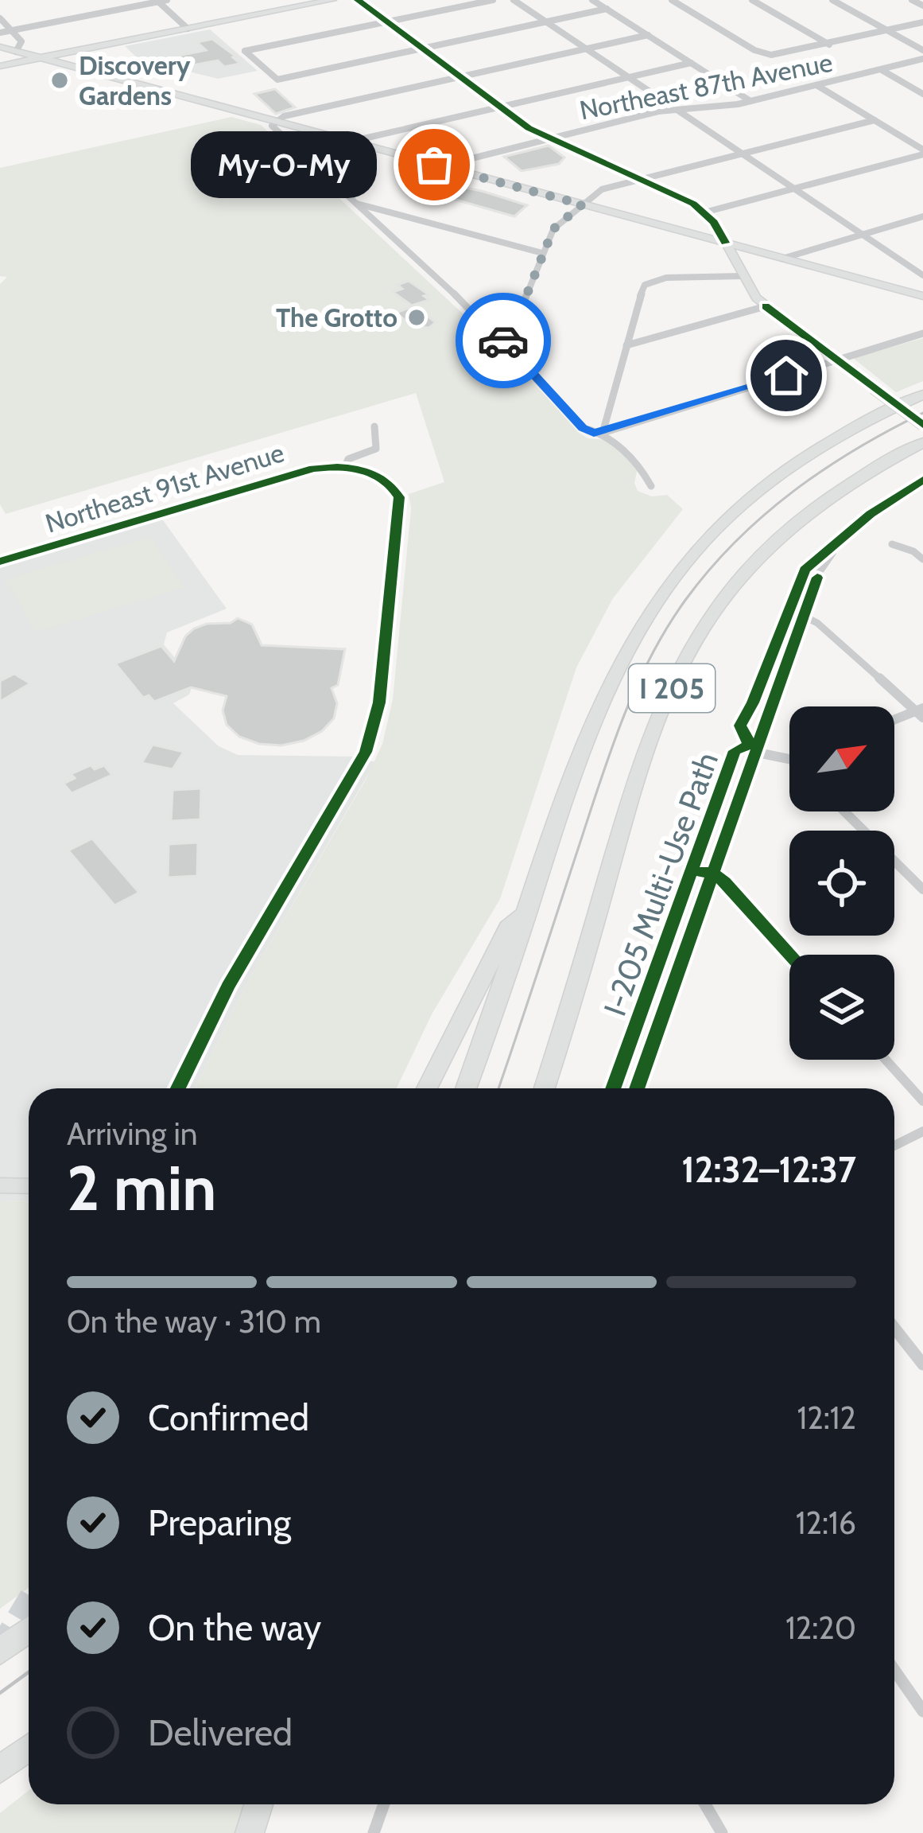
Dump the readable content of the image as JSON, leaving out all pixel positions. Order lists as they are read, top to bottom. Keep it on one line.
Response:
{"streets":{"highway":["I 205"],"street":["Northeast 87th Avenue","Northeast 91st Avenue"],"cycle path":["I-205 Multi-Use Path"]},"places":["Discovery Gardens","My-O-My","The Grotto"],"north":"top right","page":{"bubble":"My-O-My","heading":["2 min","Arriving in","12:32–12:37"],"bar":"On the way · 310 m","list":[["Confirmed","12:12"],["Preparing","12:16"],["On the way","12:20"],"Delivered"]}}
